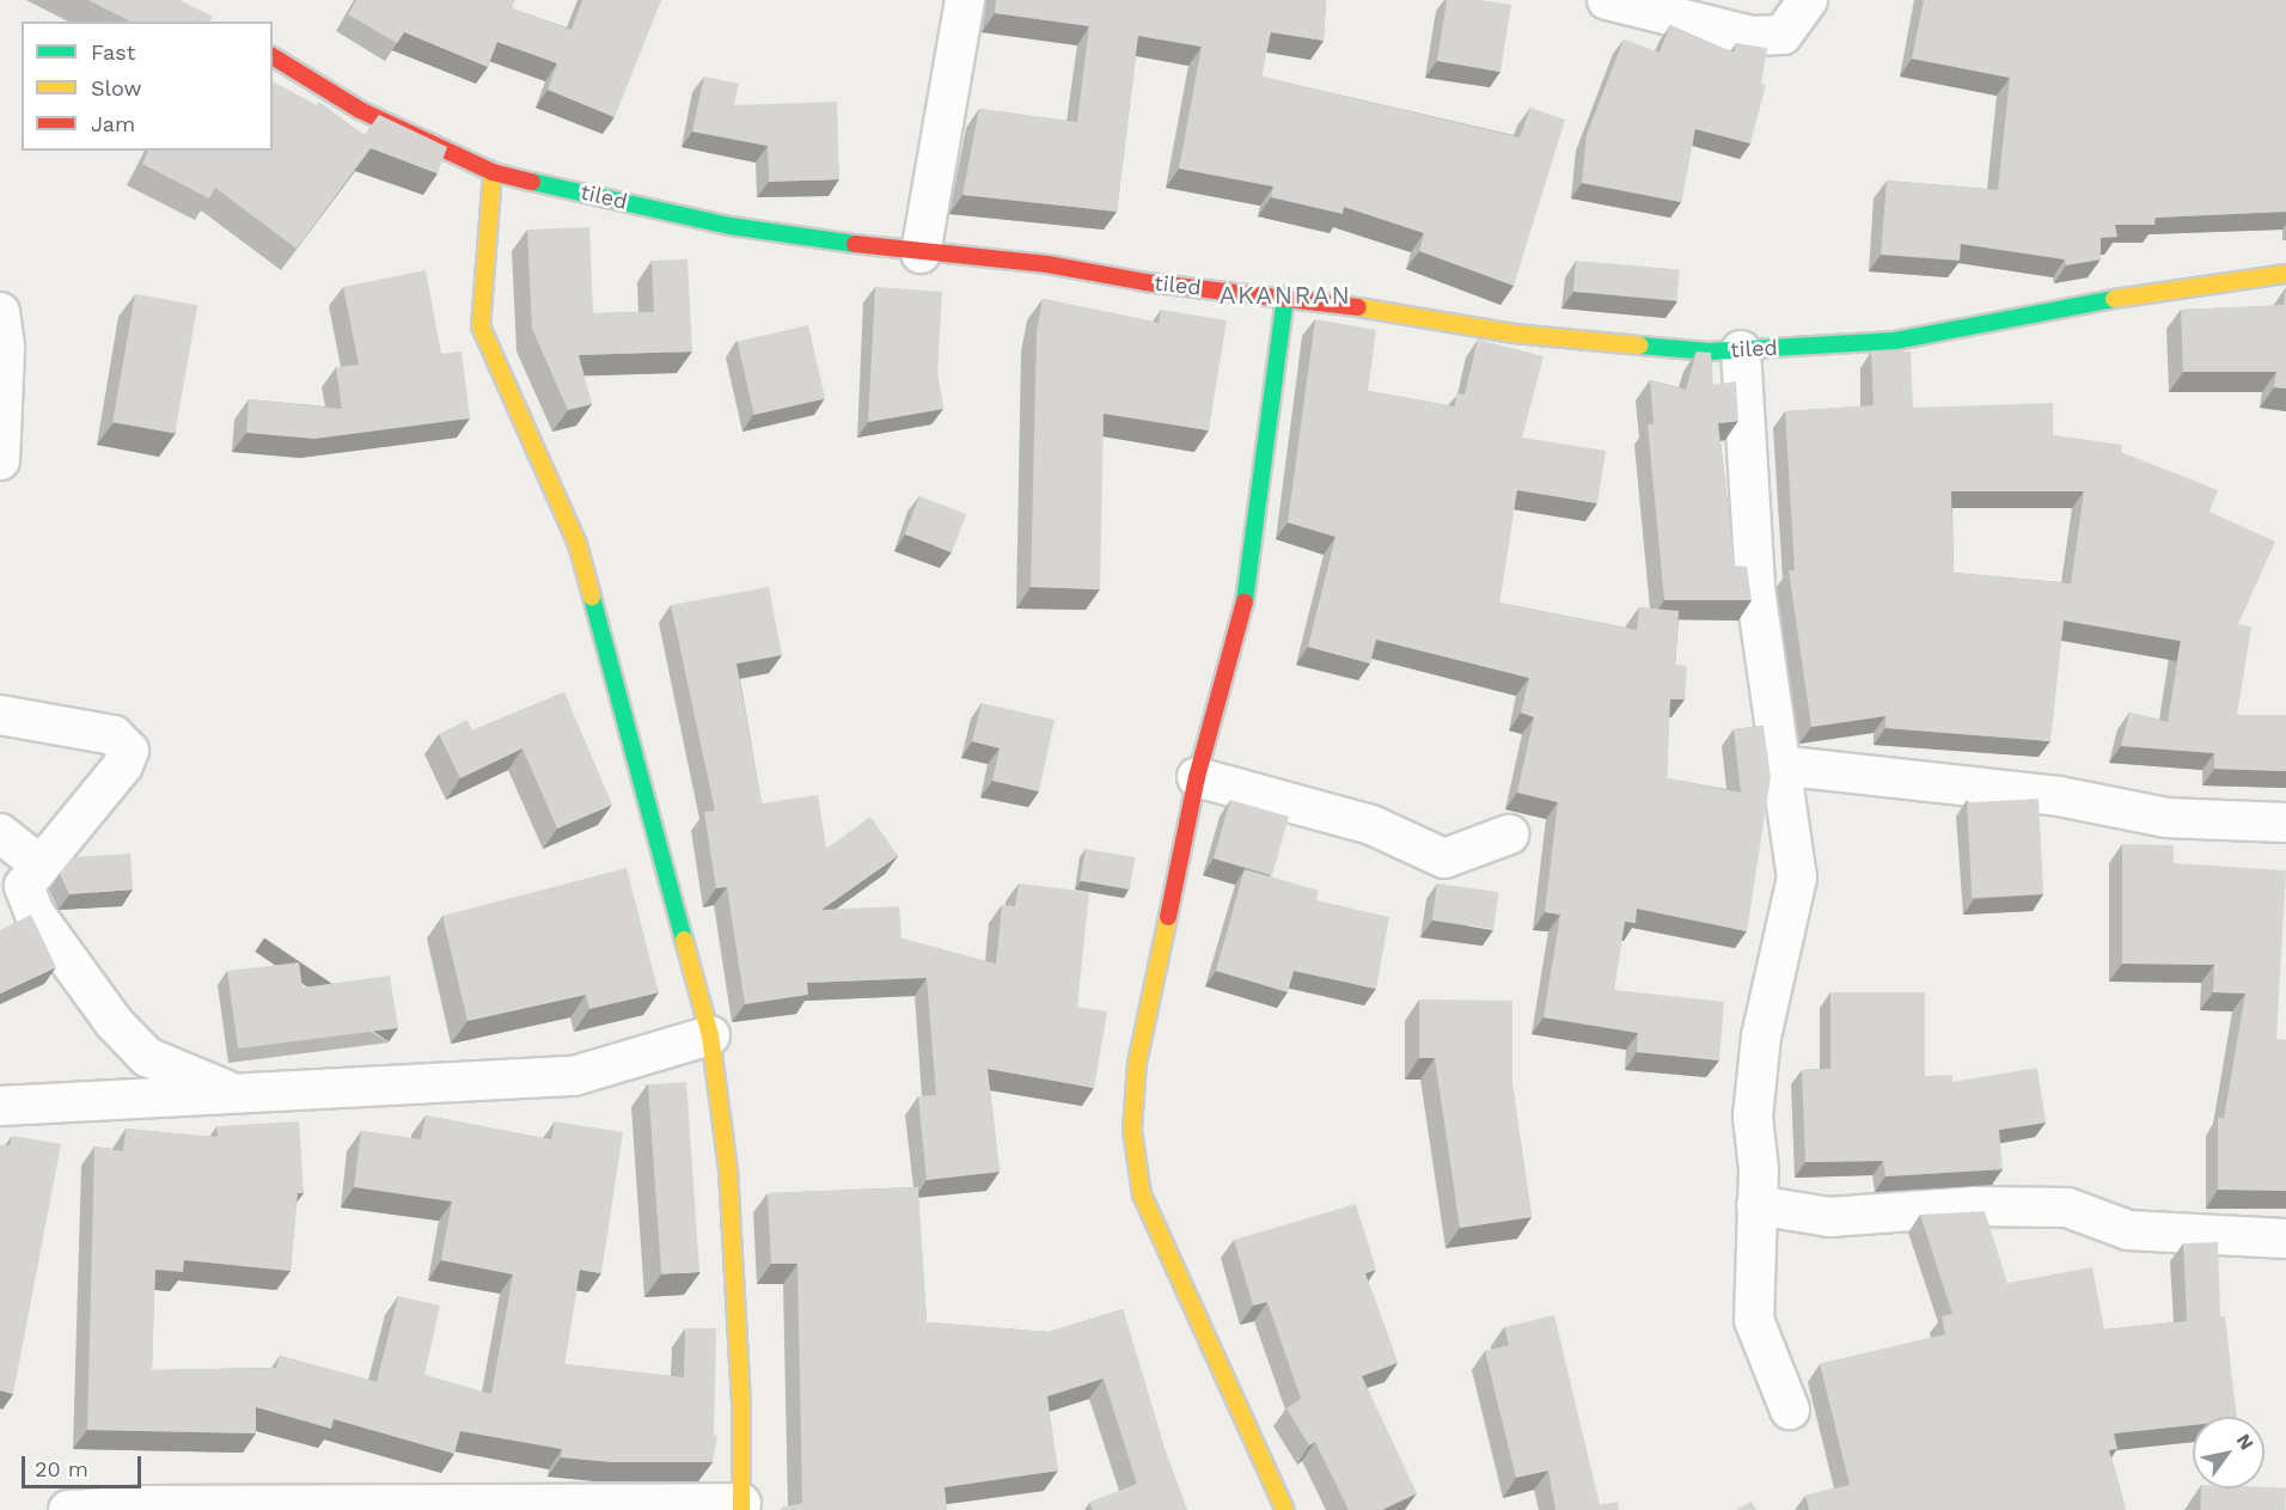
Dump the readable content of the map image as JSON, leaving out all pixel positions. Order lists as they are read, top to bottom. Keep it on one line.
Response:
{"streets":{"street":["tiled"]},"districts":["AKANRAN"],"legend":["Fast","Slow","Jam"],"scale_bar":"20 m","north":"top right"}
